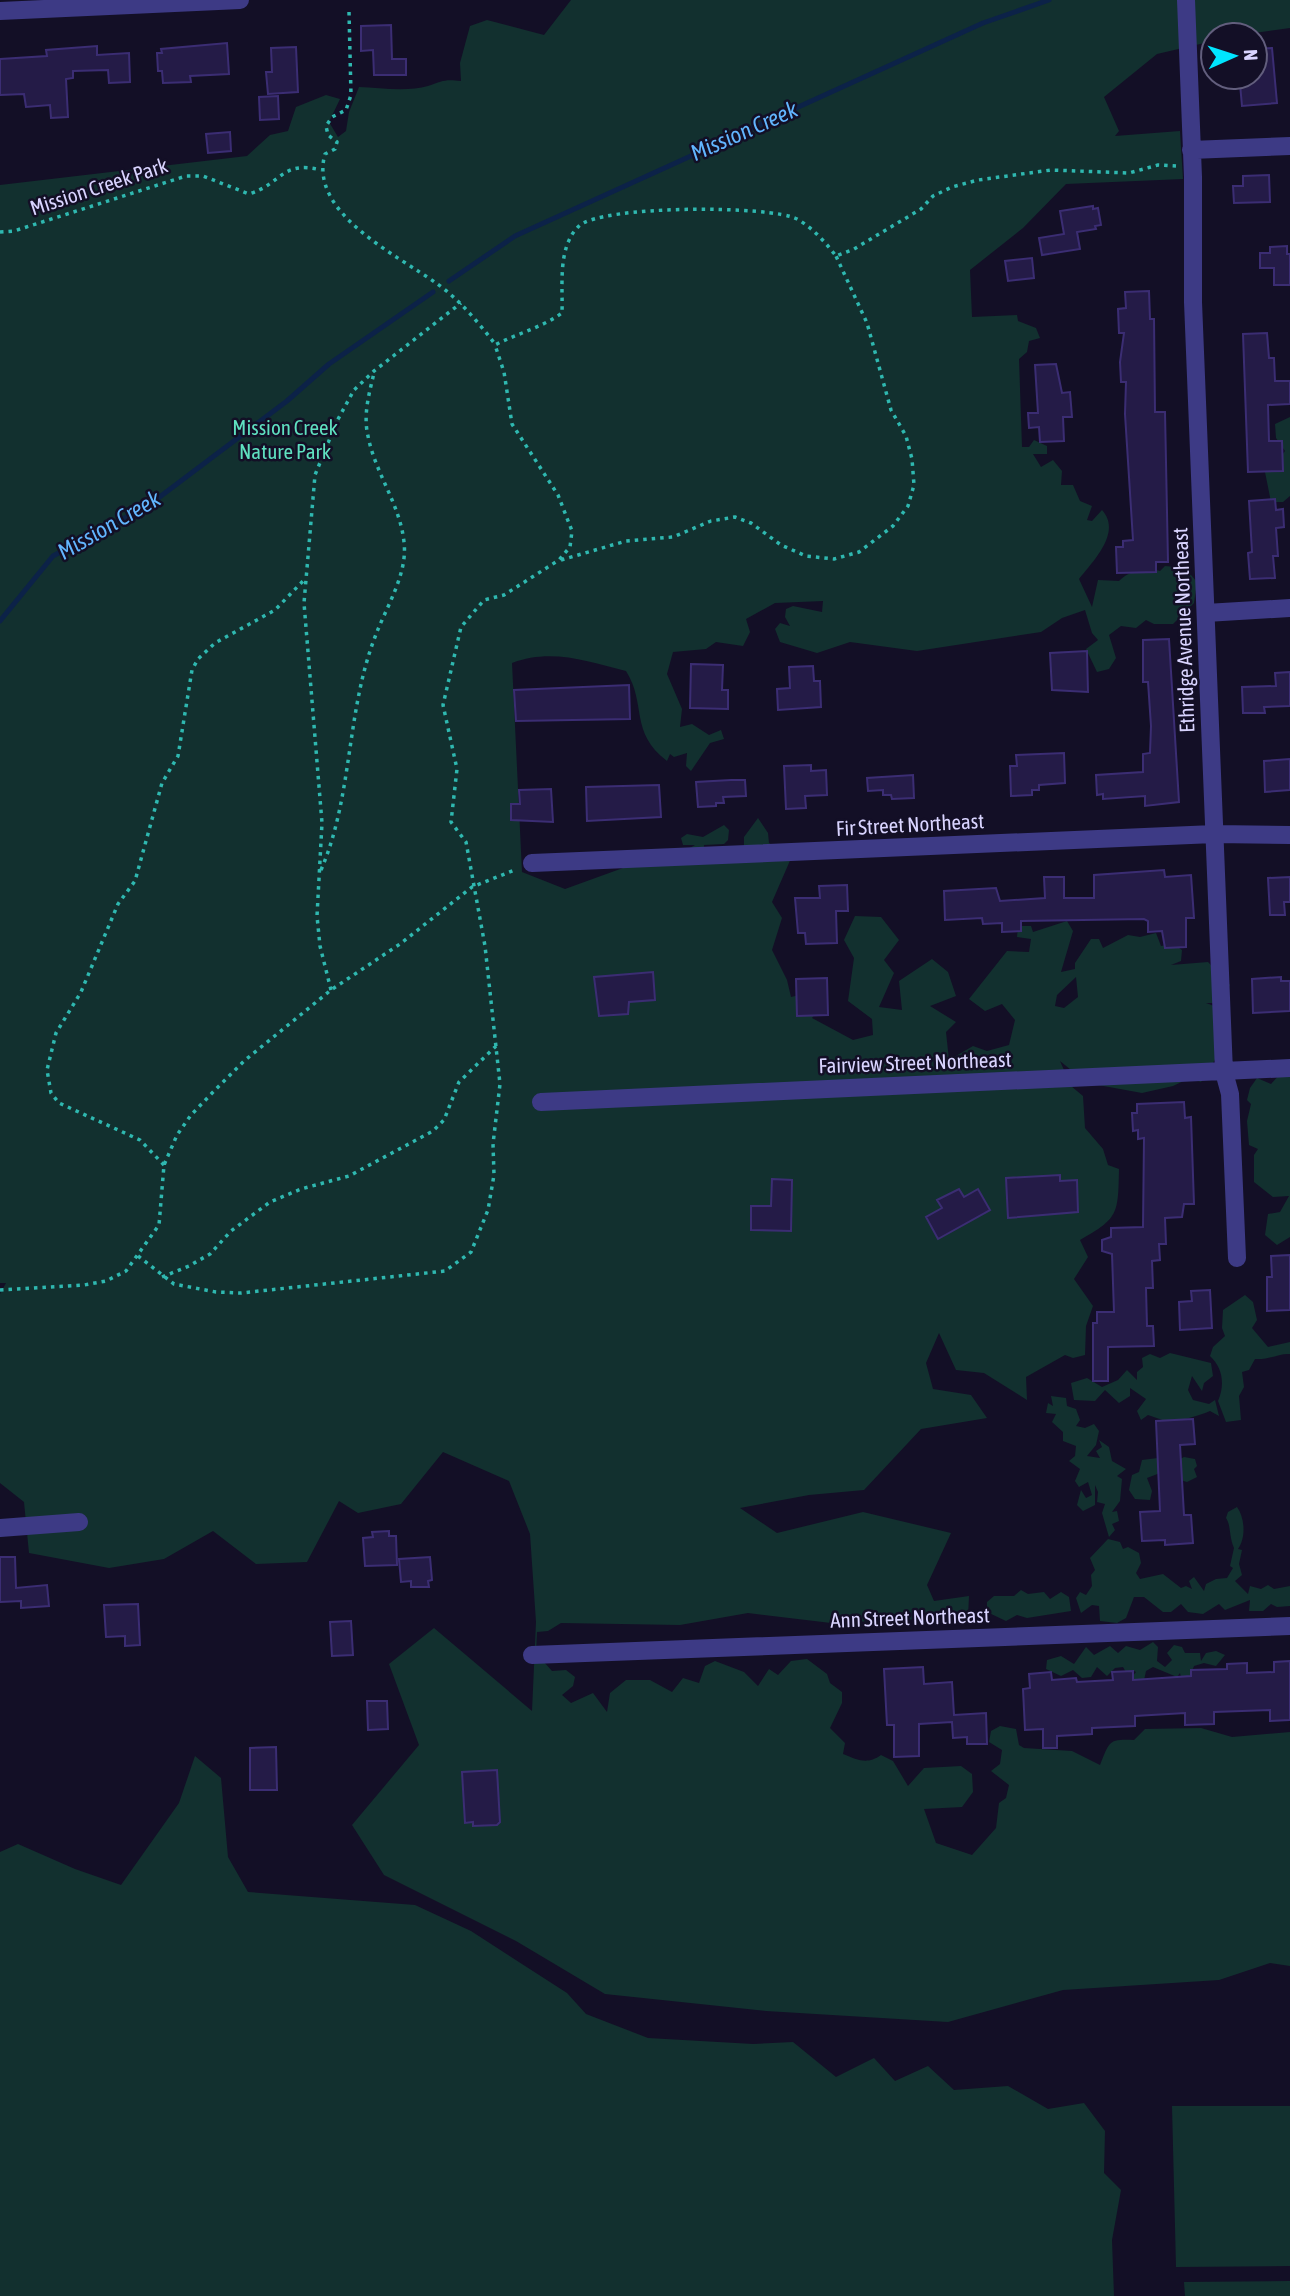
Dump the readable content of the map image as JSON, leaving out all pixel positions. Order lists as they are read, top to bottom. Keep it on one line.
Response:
{"streets":{"street":["Ethridge Avenue Northeast","Fir Street Northeast","Fairview Street Northeast","Ann Street Northeast"],"path":["Mission Creek Park"]},"crossings":[["Ethridge Avenue Northeast","Fir Street Northeast"],["Ethridge Avenue Northeast","Fairview Street Northeast"]],"water":["Mission Creek"],"parks":["Mission Creek Nature Park"],"north":"right"}
